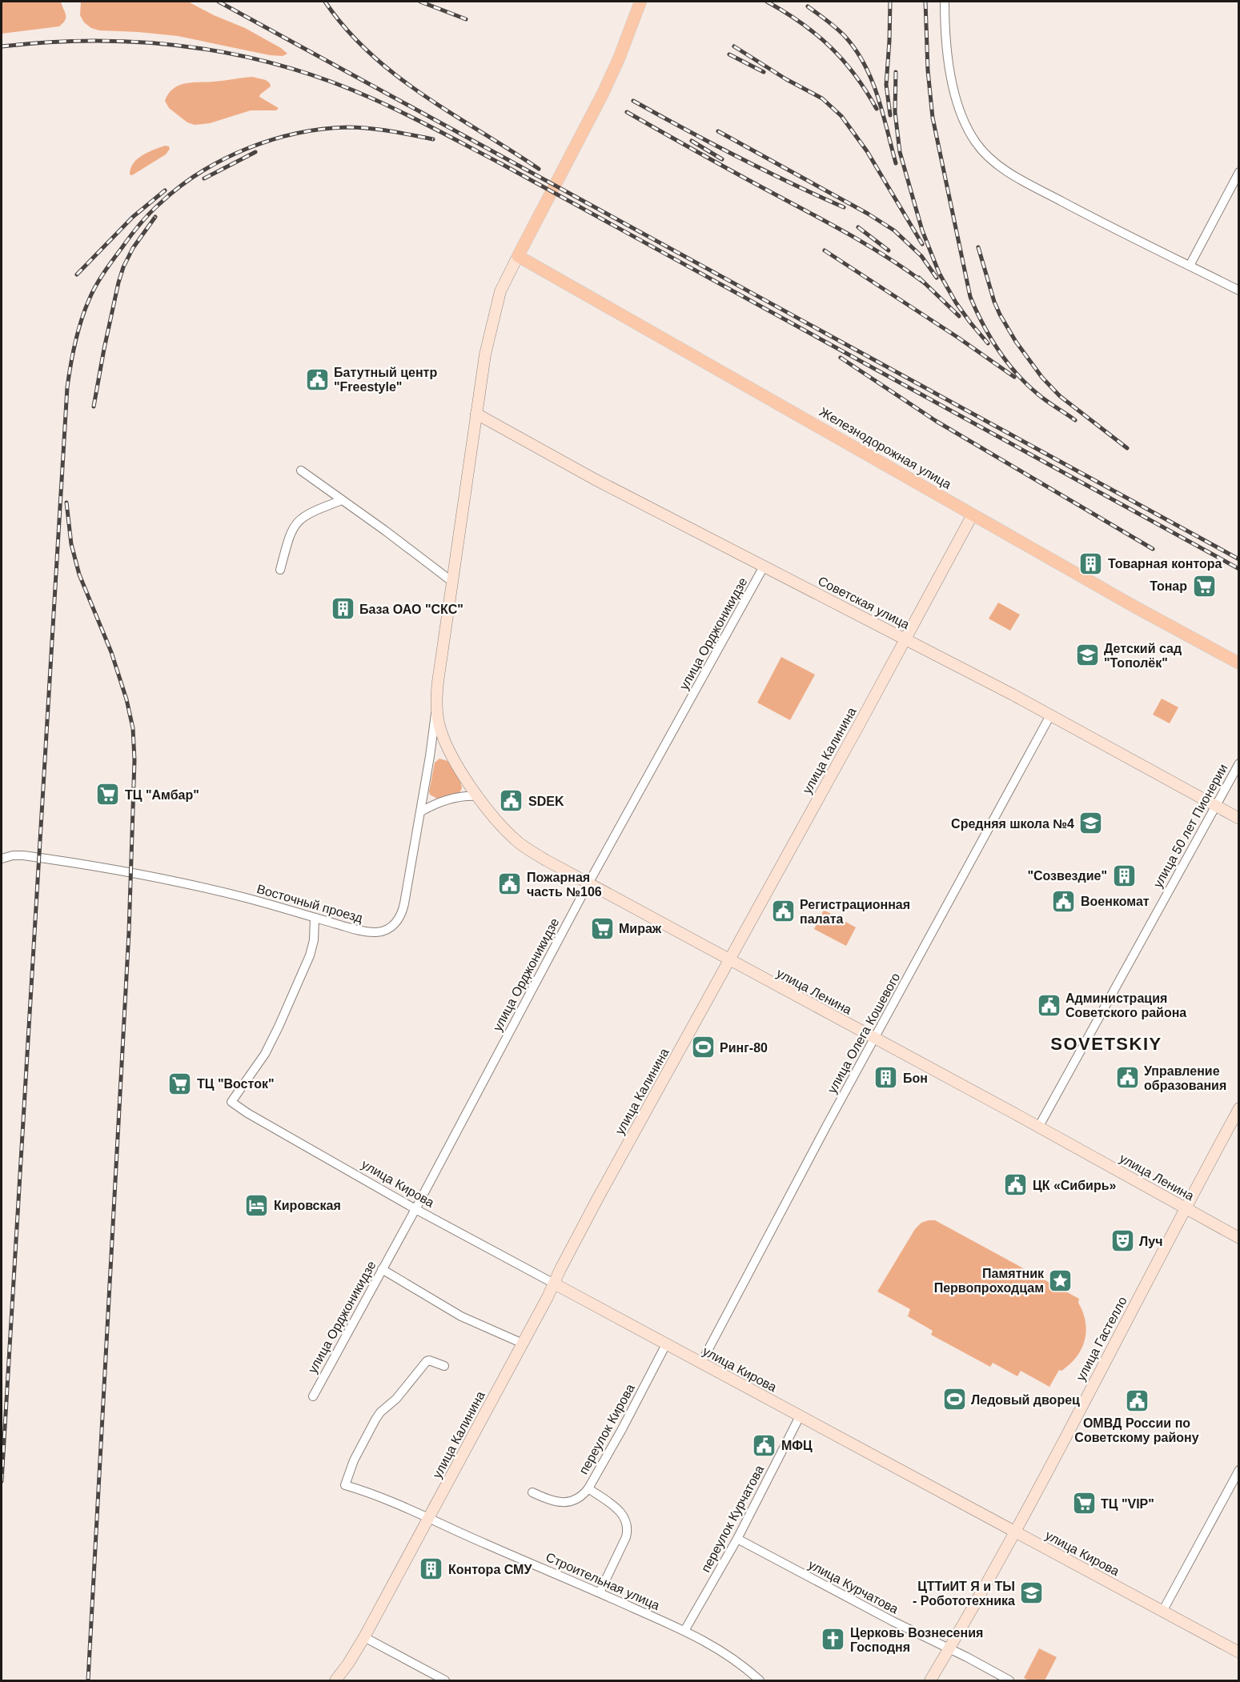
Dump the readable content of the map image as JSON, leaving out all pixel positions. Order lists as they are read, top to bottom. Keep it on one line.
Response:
{"streets":{"main road":["Железнодорожная улица"],"street":["Советская улица","улица Орджоникидзе","улица Калинина","улица 50 лет Пионерии","Восточный проезд","улица Ленина","улица Олега Кошевого","улица Кирова","улица Гастелло","переулок Кирова","переулок Курчатова","Строительная улица","улица Курчатова"]},"crossings":[["Железнодорожная улица","улица Калинина"],["Железнодорожная улица","улица Ленина"],["Советская улица","улица Орджоникидзе"],["Советская улица","улица Калинина"],["Советская улица","улица 50 лет Пионерии"],["Советская улица","улица Ленина"],["Советская улица","улица Олега Кошевого"],["улица Орджоникидзе","улица Ленина"],["улица Орджоникидзе","улица Кирова"],["улица Калинина","улица Ленина"],["улица Калинина","улица Кирова"],["улица Калинина","Строительная улица"],["улица 50 лет Пионерии","улица Ленина"],["Восточный проезд","улица Ленина"],["Восточный проезд","улица Кирова"],["улица Ленина","улица Олега Кошевого"],["улица Ленина","улица Гастелло"],["улица Олега Кошевого","улица Кирова"],["улица Кирова","улица Гастелло"],["улица Кирова","переулок Кирова"],["улица Кирова","переулок Курчатова"],["улица Гастелло","улица Курчатова"],["переулок Кирова","Строительная улица"],["переулок Курчатова","Строительная улица"],["переулок Курчатова","улица Курчатова"]],"districts":["SOVETSKIY"],"places":{"public building":["Батутный центр \"Freestyle\"","SDEK","Пожарная часть №106","Военкомат","Регистрационная палата","Администрация Советского района","Управление образования","ЦК «Сибирь»","ОМВД России по Советскому району","МФЦ"],"building":["Товарная контора","База ОАО \"СКС\"","\"Созвездие\"","Бон","Контора СМУ"],"supermarket":["Тонар","ТЦ \"Амбар\"","Мираж","ТЦ \"Восток\"","ТЦ \"VIP\""],"school or university":["Детский сад \"Тополёк\"","Средняя школа №4","ЦТТиИТ Я и ТЫ - Робототехника"],"sports":["Ринг-80","Ледовый дворец"],"hotel":["Кировская"],"theatre":["Луч"],"place":["Памятник Первопроходцам"],"church":["Церковь Вознесения Господня"]}}
